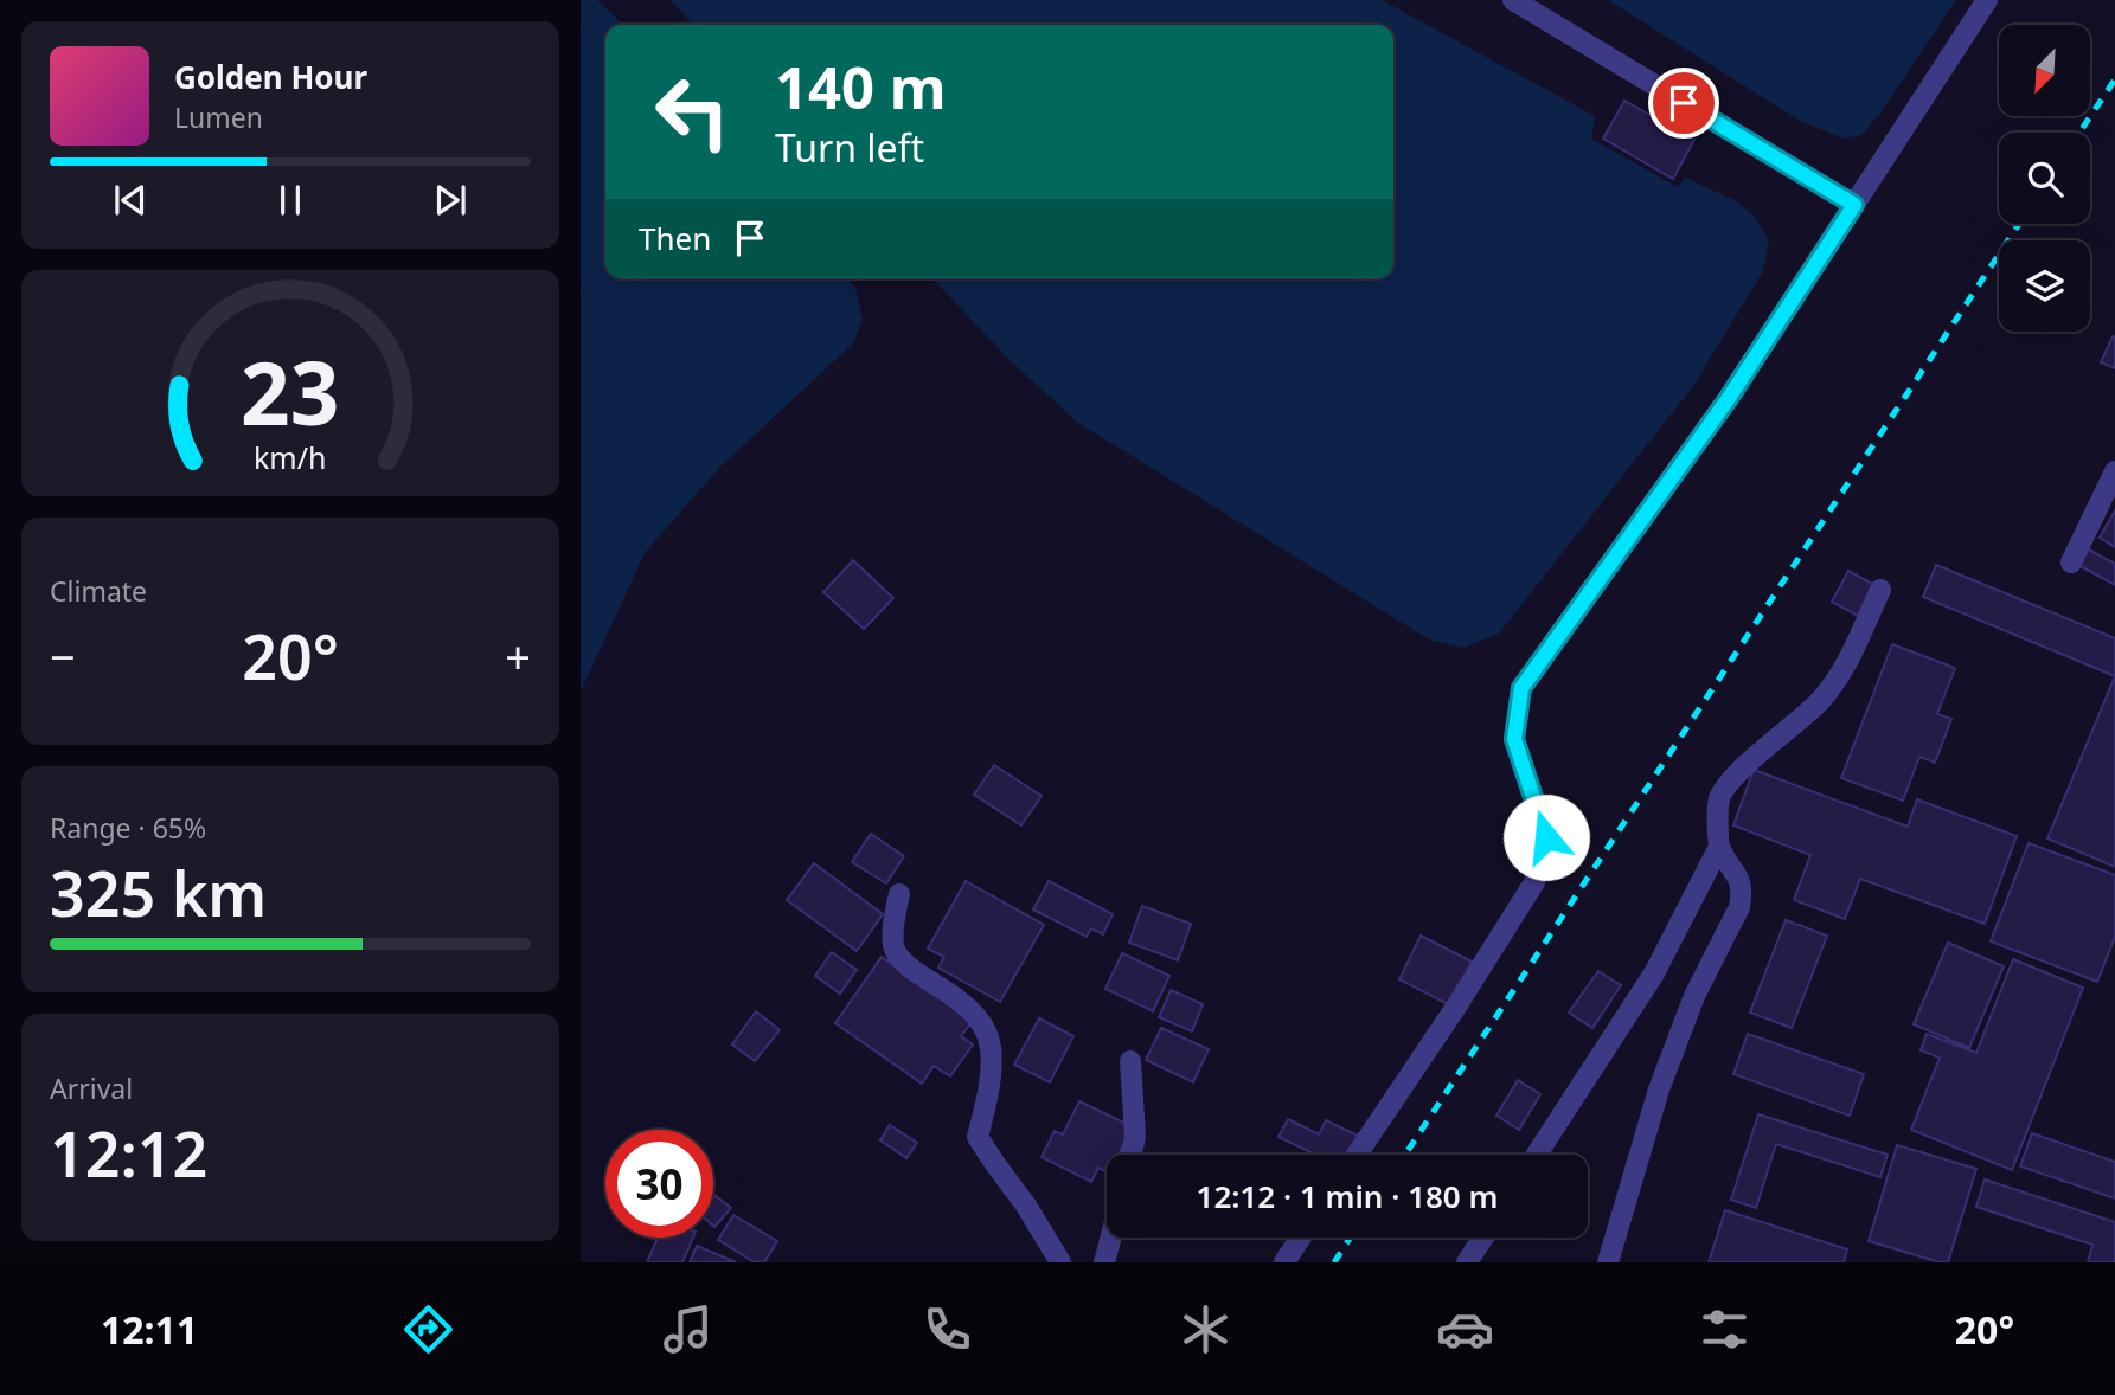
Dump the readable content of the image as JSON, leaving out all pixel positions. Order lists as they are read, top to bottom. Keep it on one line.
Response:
{"north":"bottom left","page":{"turn":["140 m","Turn left"],"song":["Golden Hour","Lumen"],"then":"Then","tile":["Climate",["Range · 65%","325 km"],["Arrival","12:12"]],"heat":["−","20°","+"],"limit":"30","trip":"12:12 · 1 min · 180 m","tabs":["12:11","20°"],"gauge":["23","km/h"]}}
